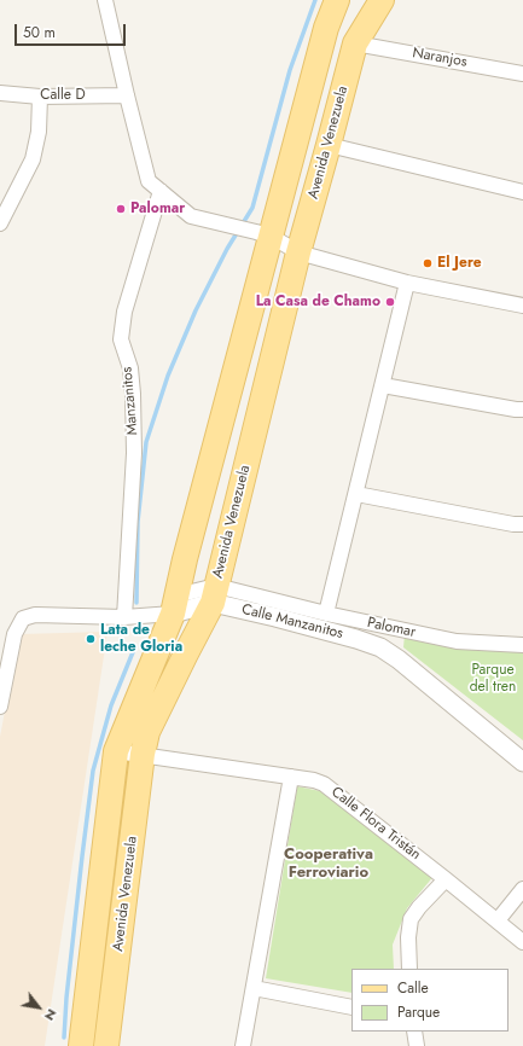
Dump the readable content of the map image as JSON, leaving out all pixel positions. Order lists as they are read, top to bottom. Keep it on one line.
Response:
{"streets":{"main road":["Avenida Venezuela"],"street":["Naranjos","Calle D","Manzanitos","Calle Manzanitos","Palomar","Calle Flora Tristán"]},"crossings":[["Naranjos","Avenida Venezuela"],["Avenida Venezuela","Calle Manzanitos"],["Avenida Venezuela","Palomar"],["Avenida Venezuela","Calle Flora Tristán"],["Manzanitos","Calle Manzanitos"],["Calle Manzanitos","Palomar"]],"districts":["Cooperativa Ferroviario"],"parks":["Parque del tren"],"places":["Palomar","El Jere","La Casa de Chamo","Lata de leche Gloria"],"legend":["Calle","Parque"],"scale_bar":"50 m","north":"bottom right"}
